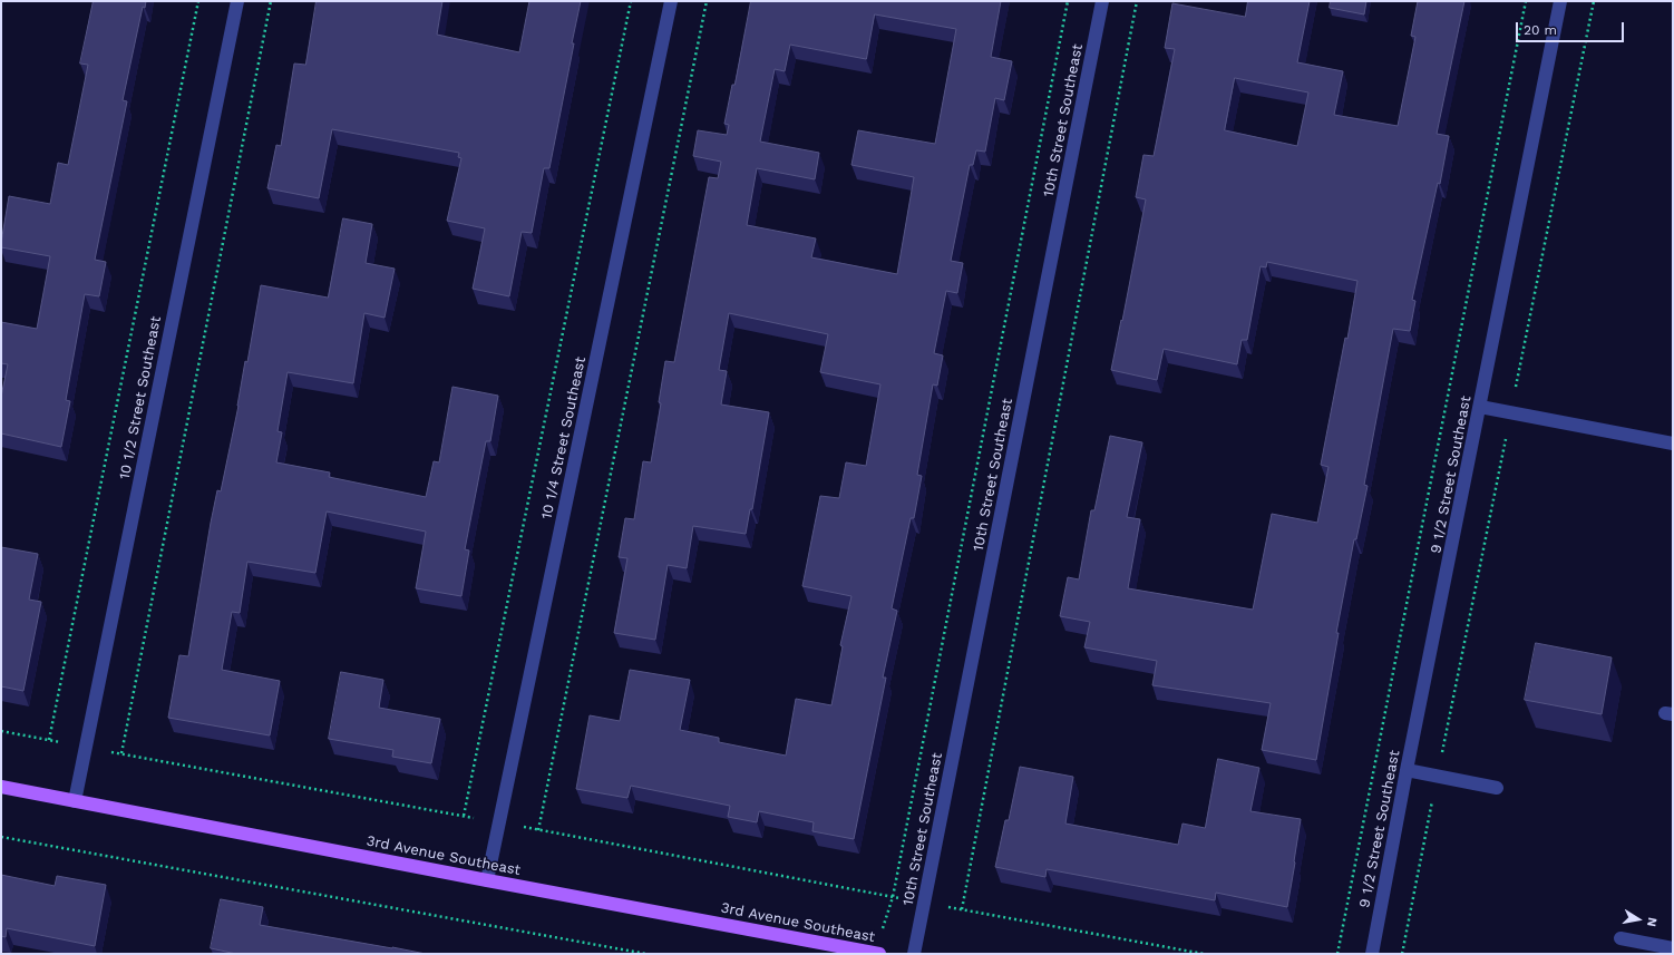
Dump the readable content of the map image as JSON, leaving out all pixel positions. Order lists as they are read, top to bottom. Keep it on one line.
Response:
{"streets":{"main road":["3rd Avenue Southeast"],"street":["10th Street Southeast","10 1/2 Street Southeast","10 1/4 Street Southeast","9 1/2 Street Southeast"]},"crossings":[["10 1/2 Street Southeast","3rd Avenue Southeast"],["10 1/4 Street Southeast","3rd Avenue Southeast"]],"scale_bar":"20 m","north":"right"}
